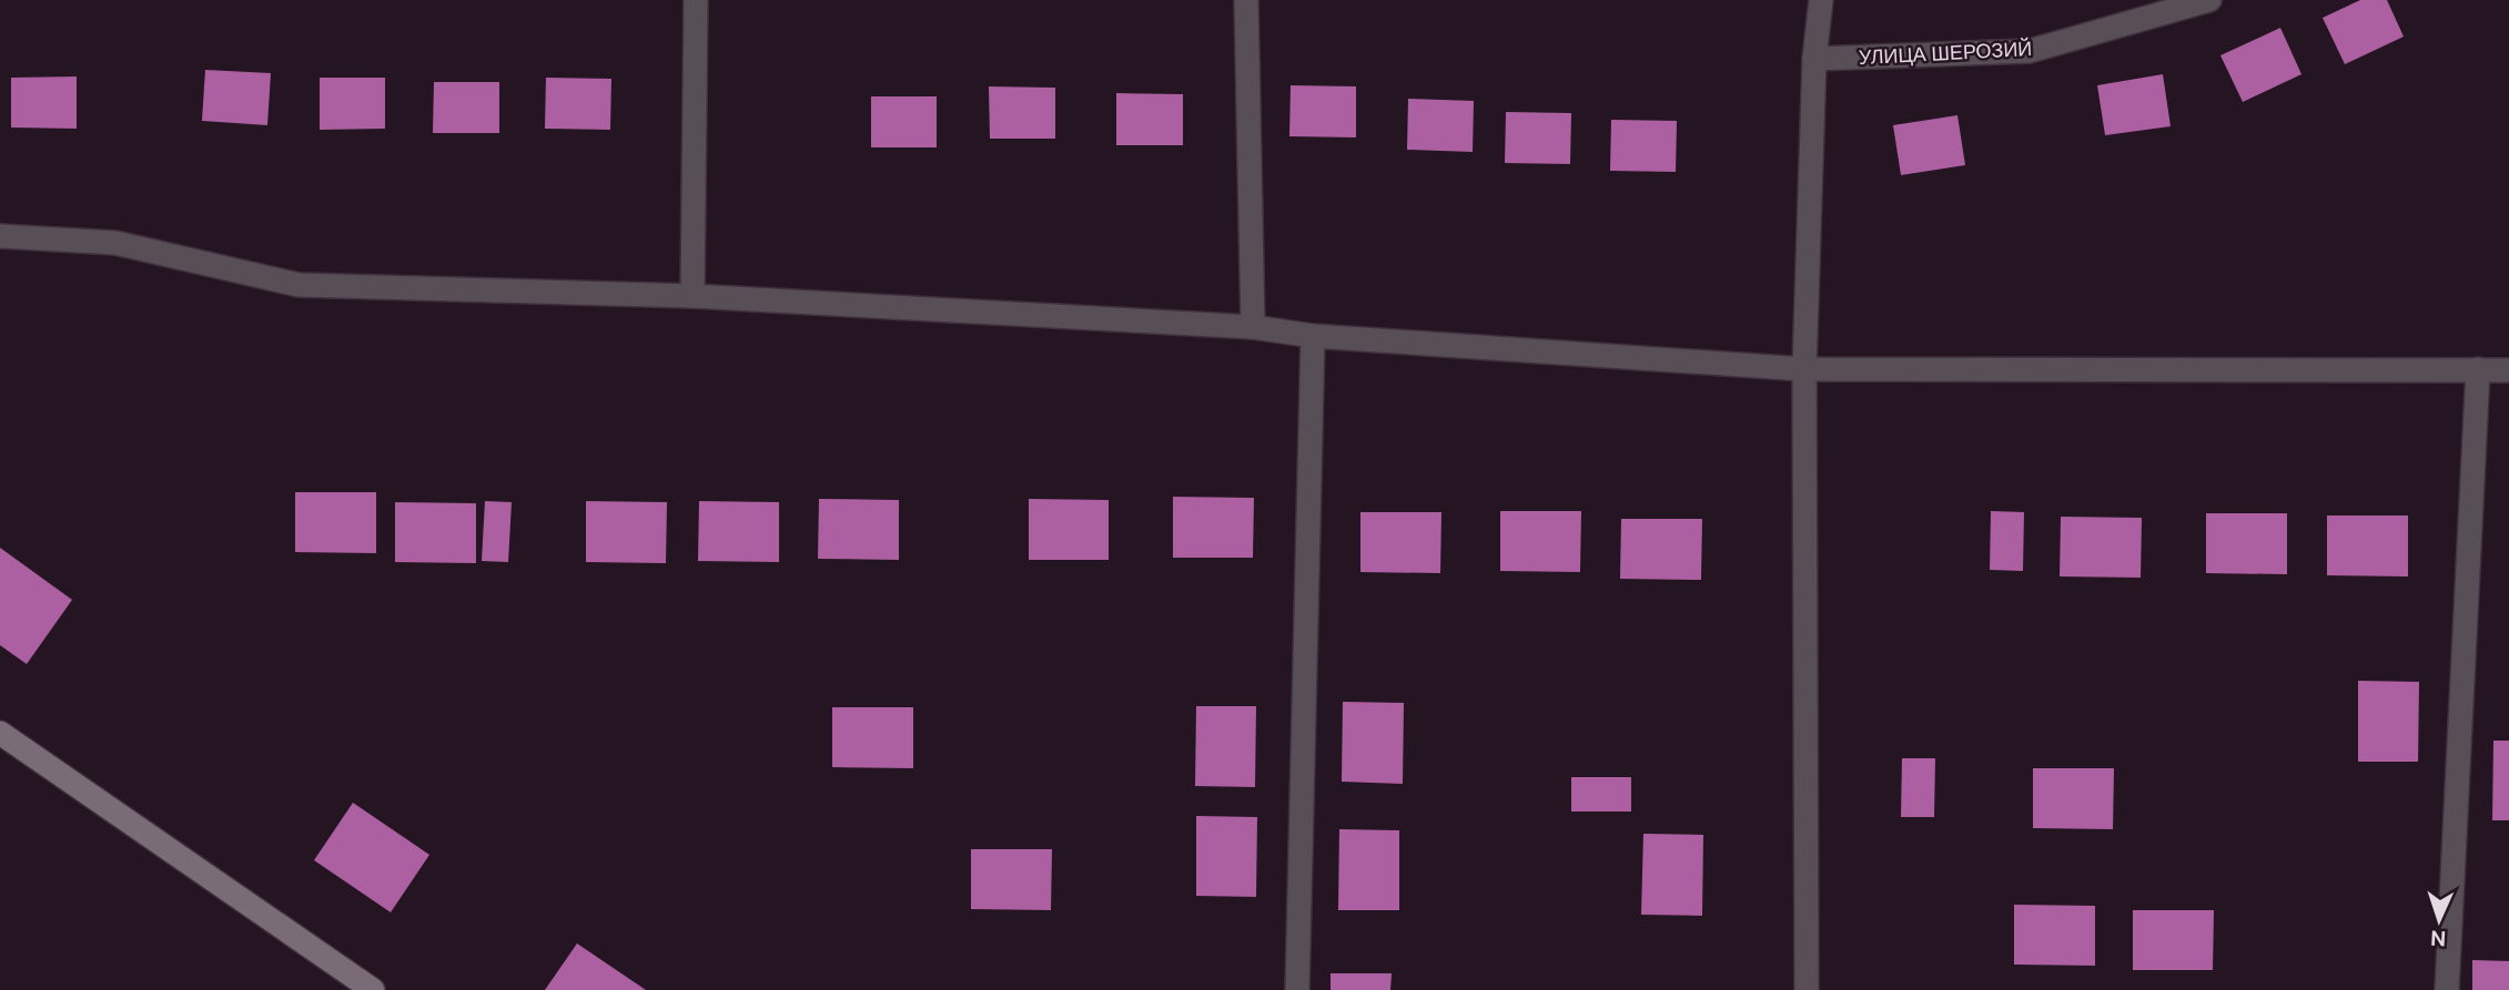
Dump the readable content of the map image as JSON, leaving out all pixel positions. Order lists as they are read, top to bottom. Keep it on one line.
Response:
{"streets":{"street":["УЛИЦА ШЕРОЗИЙ"]},"north":"bottom"}
